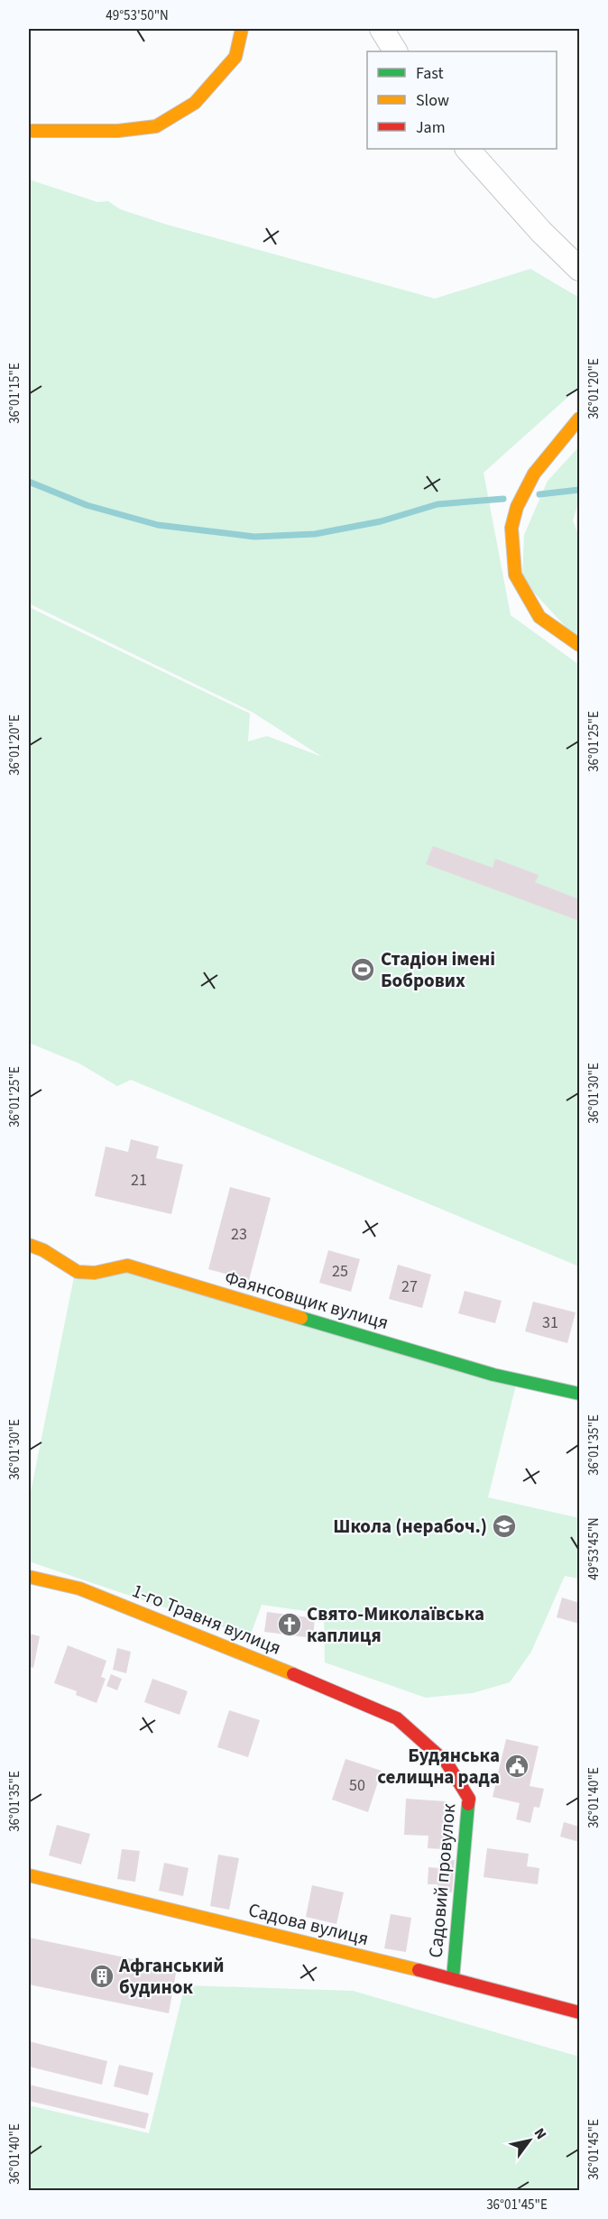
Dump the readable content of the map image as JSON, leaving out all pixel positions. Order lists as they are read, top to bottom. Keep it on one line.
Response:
{"streets":{"street":["Фаянсовщик вулиця","1-го Травня вулиця","Садовий провулок","Садова вулиця"]},"crossings":[["1-го Травня вулиця","Садовий провулок"],["Садовий провулок","Садова вулиця"]],"places":{"sports":["Стадіон імені Бобрових"],"school or university":["Школа (нерабоч.)"],"church":["Свято-Миколаївська каплиця"],"public building":["Будянська селищна рада"],"building":["Афганський будинок"]},"house_numbers":["21","23","25","27","31","50"],"legend":["Fast","Slow","Jam"],"north":"top right","coordinates":["49°53'50\"N","36°01'20\"E","36°01'15\"E","36°01'25\"E","36°01'30\"E","36°01'35\"E","49°53'45\"N","36°01'40\"E","36°01'45\"E"]}
